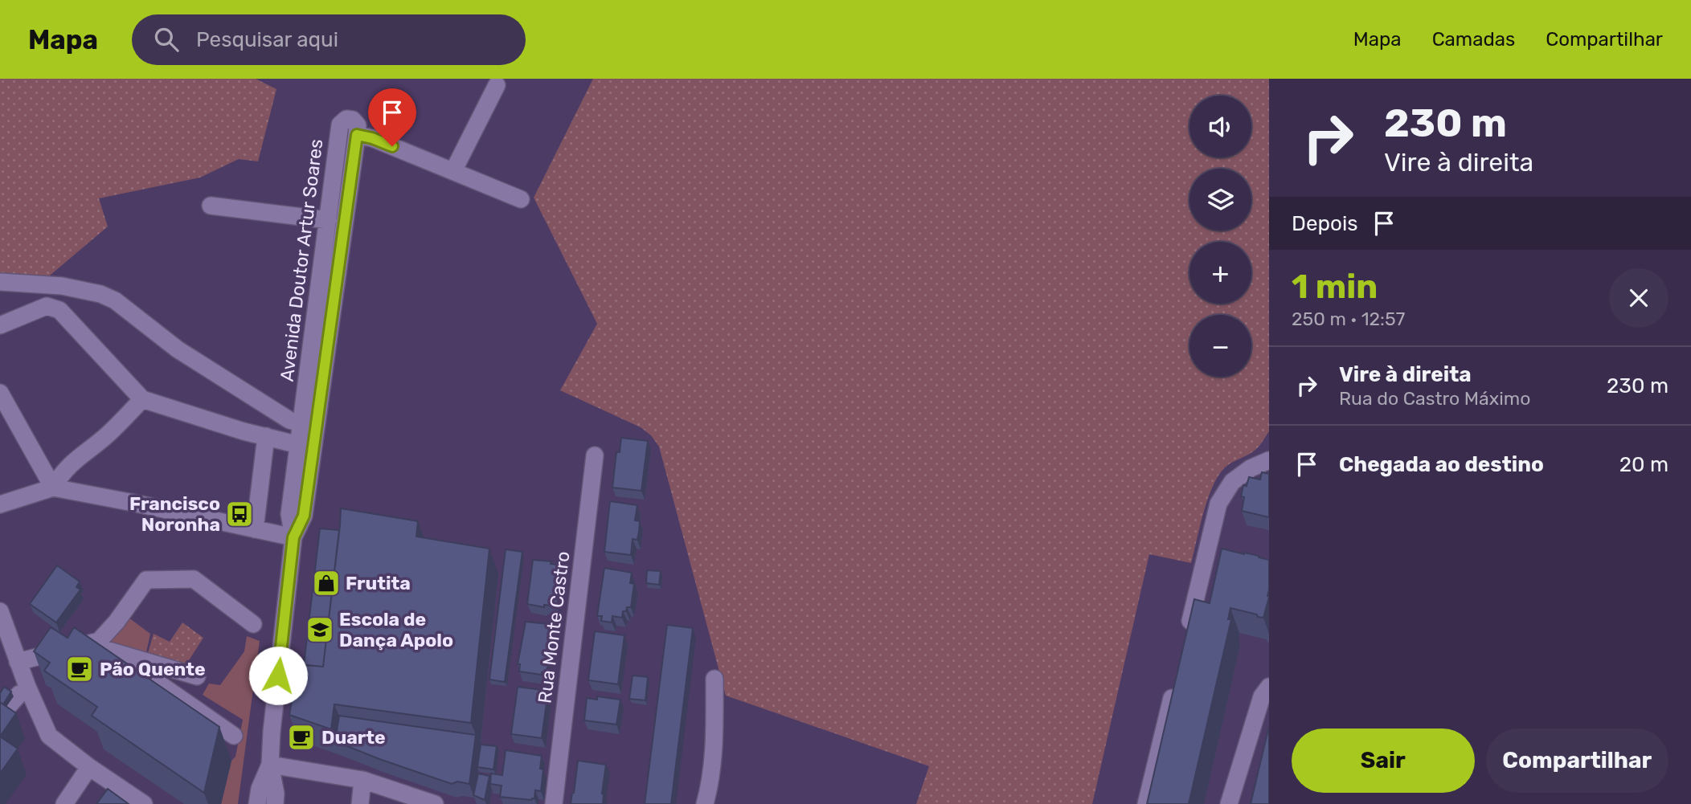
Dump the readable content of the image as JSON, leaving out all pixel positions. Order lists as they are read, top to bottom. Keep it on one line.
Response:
{"streets":{"street":["Avenida Doutor Artur Soares","Rua Monte Castro"]},"places":{"bus stop":["Francisco Noronha"],"shop":["Frutita"],"school or university":["Escola de Dança Apolo"],"cafe":["Pão Quente","Duarte"]},"page":{"header":"Mapa","search":"Pesquisar aqui","nav":["Mapa","Camadas","Compartilhar"],"turn":["230 m","Vire à direita"],"map_buttons":["+","−"],"then":"Depois","heading":["1 min","250 m · 12:57"],"list":[{"name":"Vire à direita","note":"Rua do Castro Máximo","value":"230 m"},{"name":"Chegada ao destino","value":"20 m"}],"buttons":["Sair","Compartilhar"]}}
